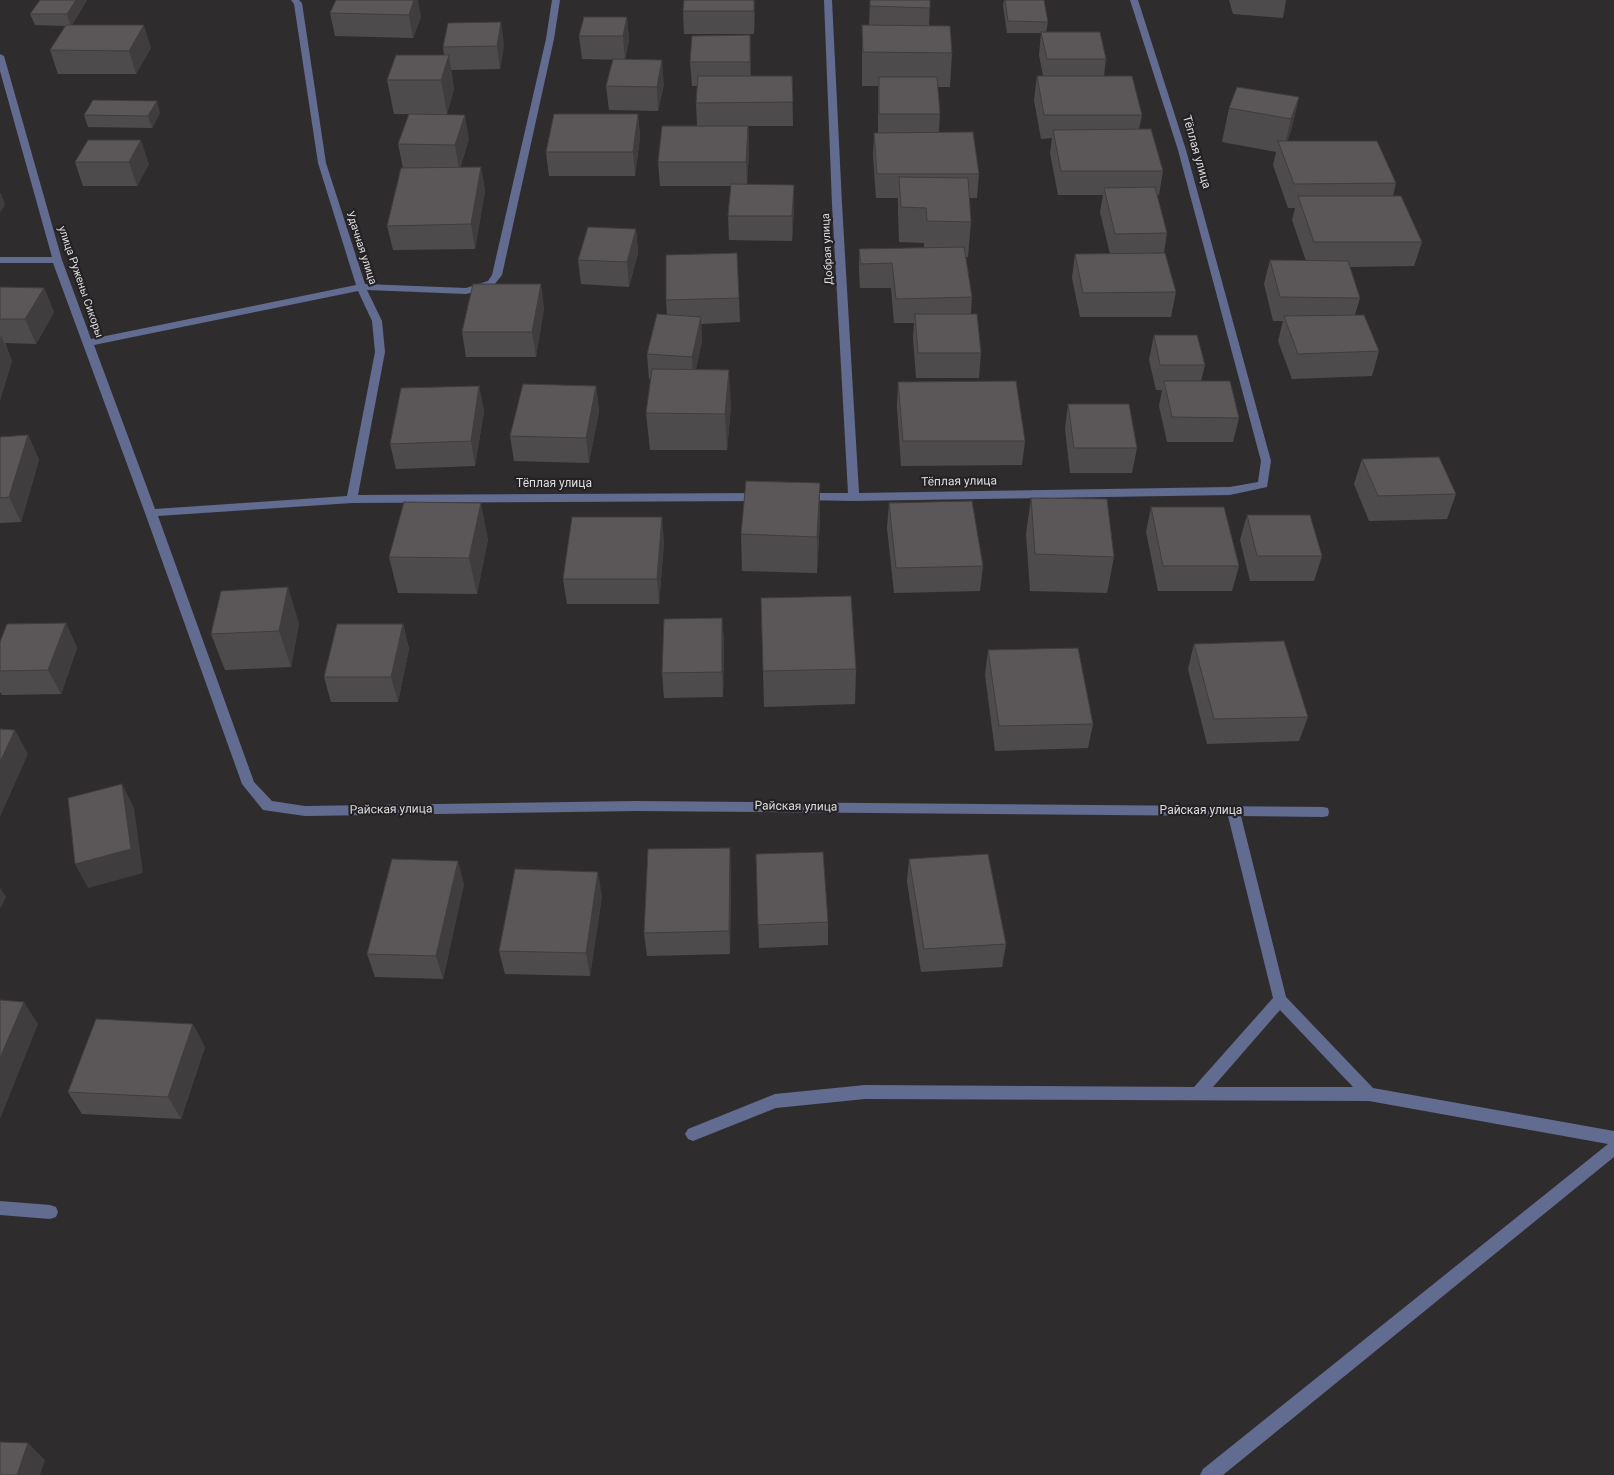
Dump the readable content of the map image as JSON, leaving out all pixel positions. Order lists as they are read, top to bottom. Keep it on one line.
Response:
{"streets":{"street":["Тёплая улица","Удачная улица","Добрая улица","улица Ружены Сикоры","Райская улица"]},"crossings":[["Тёплая улица","Удачная улица"],["Тёплая улица","Добрая улица"],["Тёплая улица","улица Ружены Сикоры"],["улица Ружены Сикоры","Райская улица"]]}
